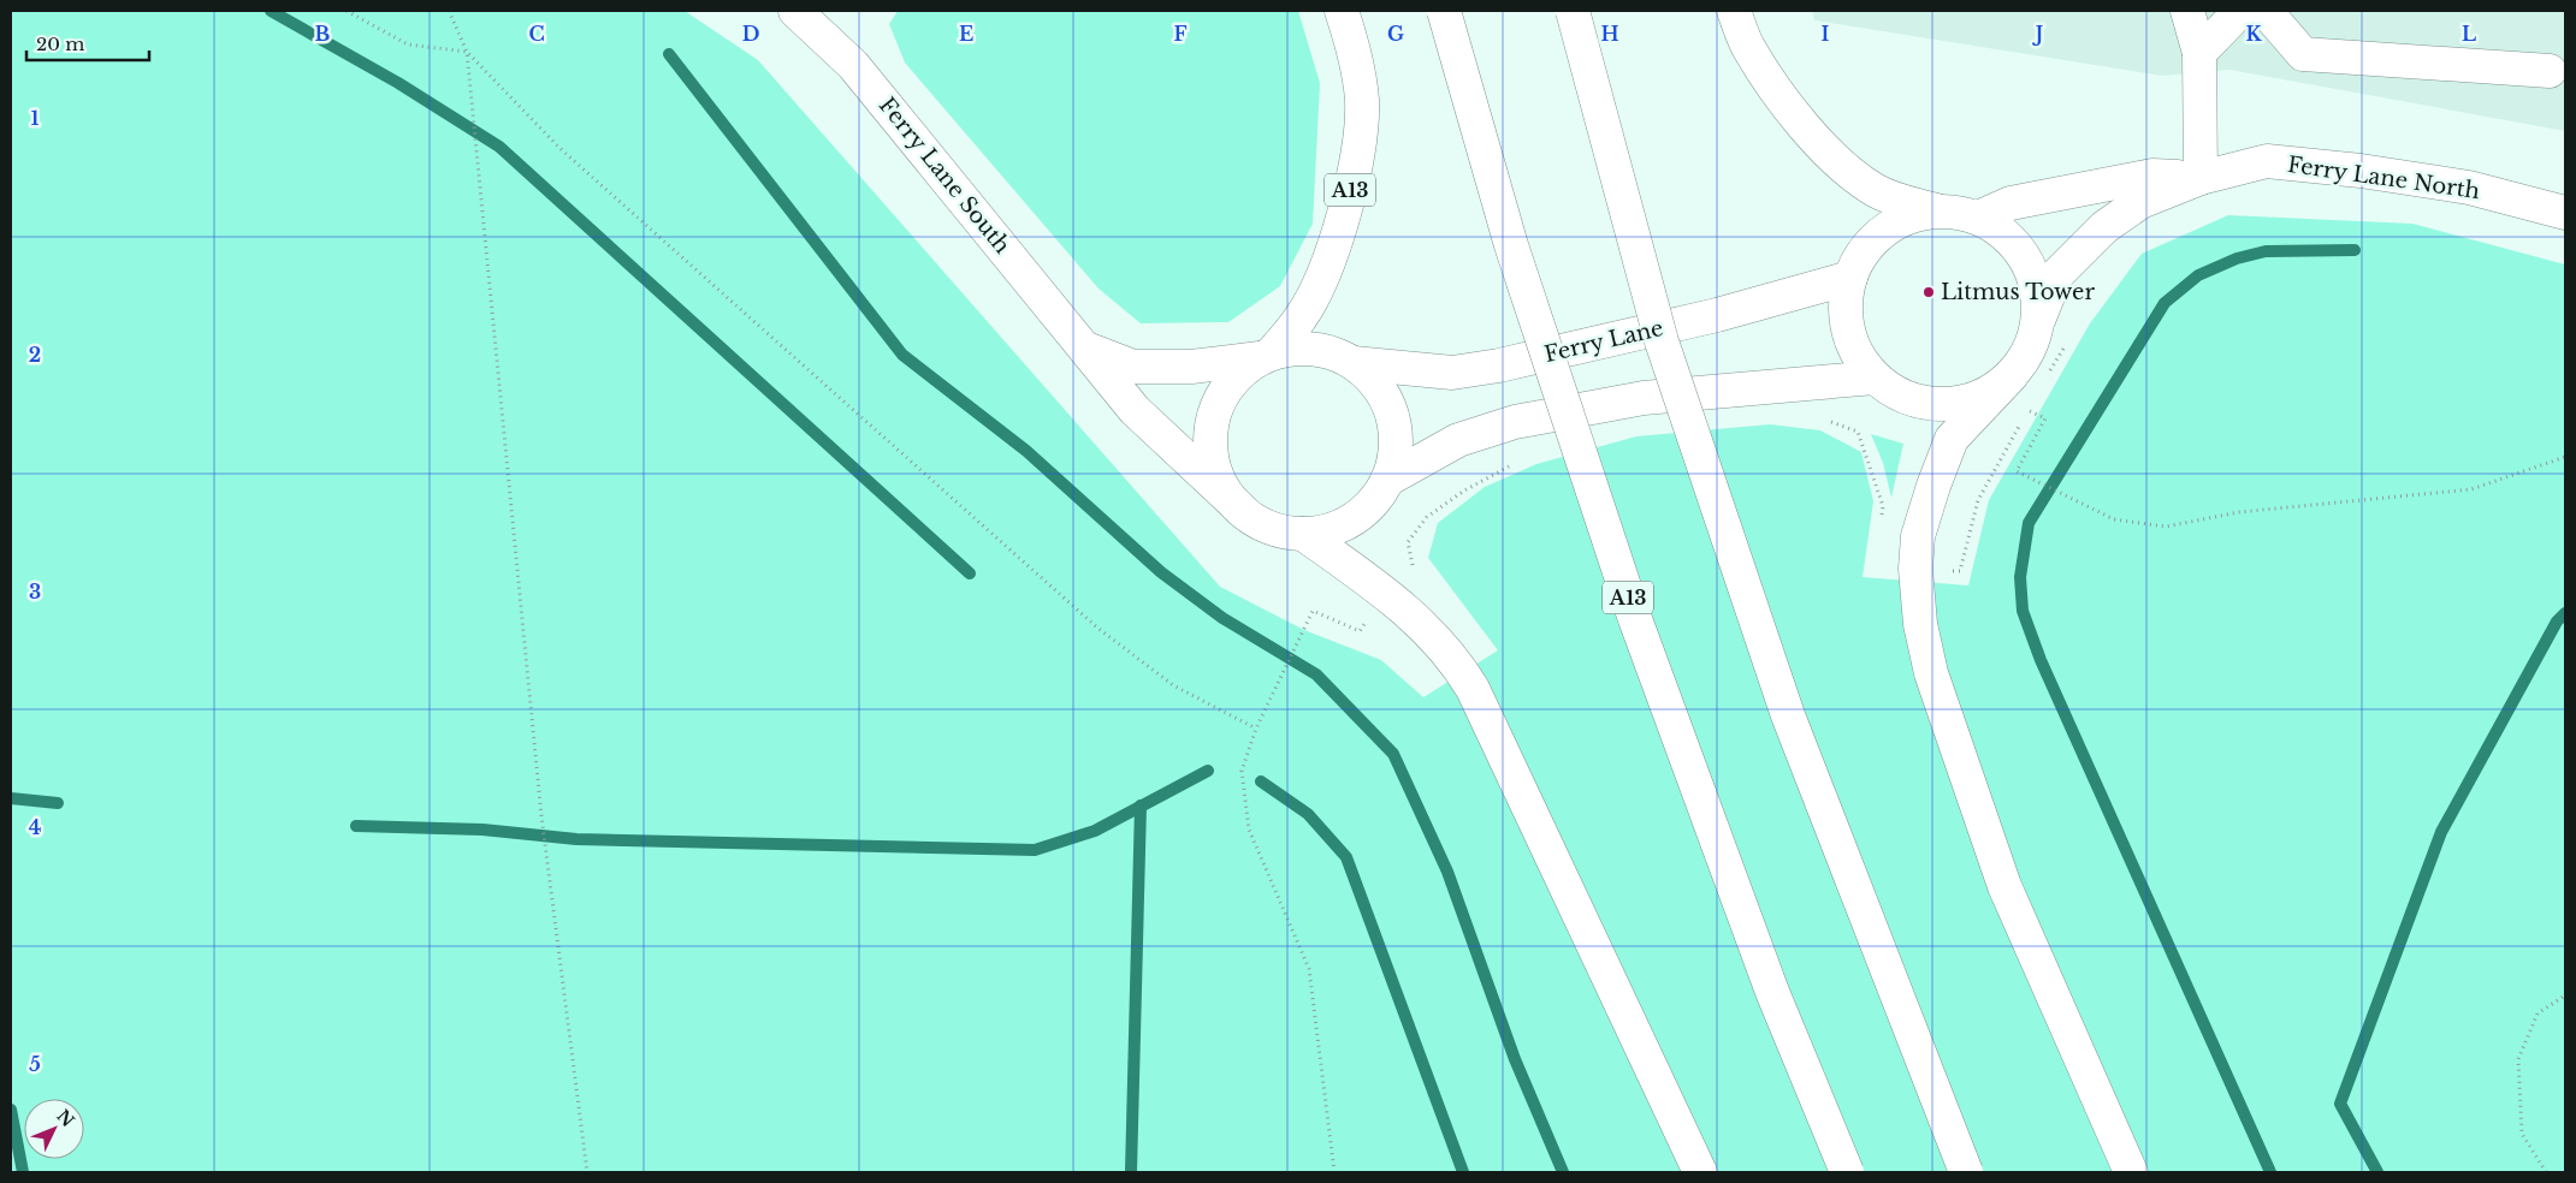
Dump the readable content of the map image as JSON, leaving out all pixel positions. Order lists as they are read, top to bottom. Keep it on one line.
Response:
{"streets":{"main road":["Ferry Lane South","Ferry Lane North","A13","Ferry Lane"]},"crossings":[["Ferry Lane South","A13"],["Ferry Lane South","Ferry Lane"],["Ferry Lane North","Ferry Lane"],["A13","Ferry Lane"]],"places":["Litmus Tower"],"scale_bar":"20 m","north":"top right","grid":{"columns":["B","C","D","E","F","G","H","I","J","K","L"],"rows":["1","2","3","4","5"]}}
